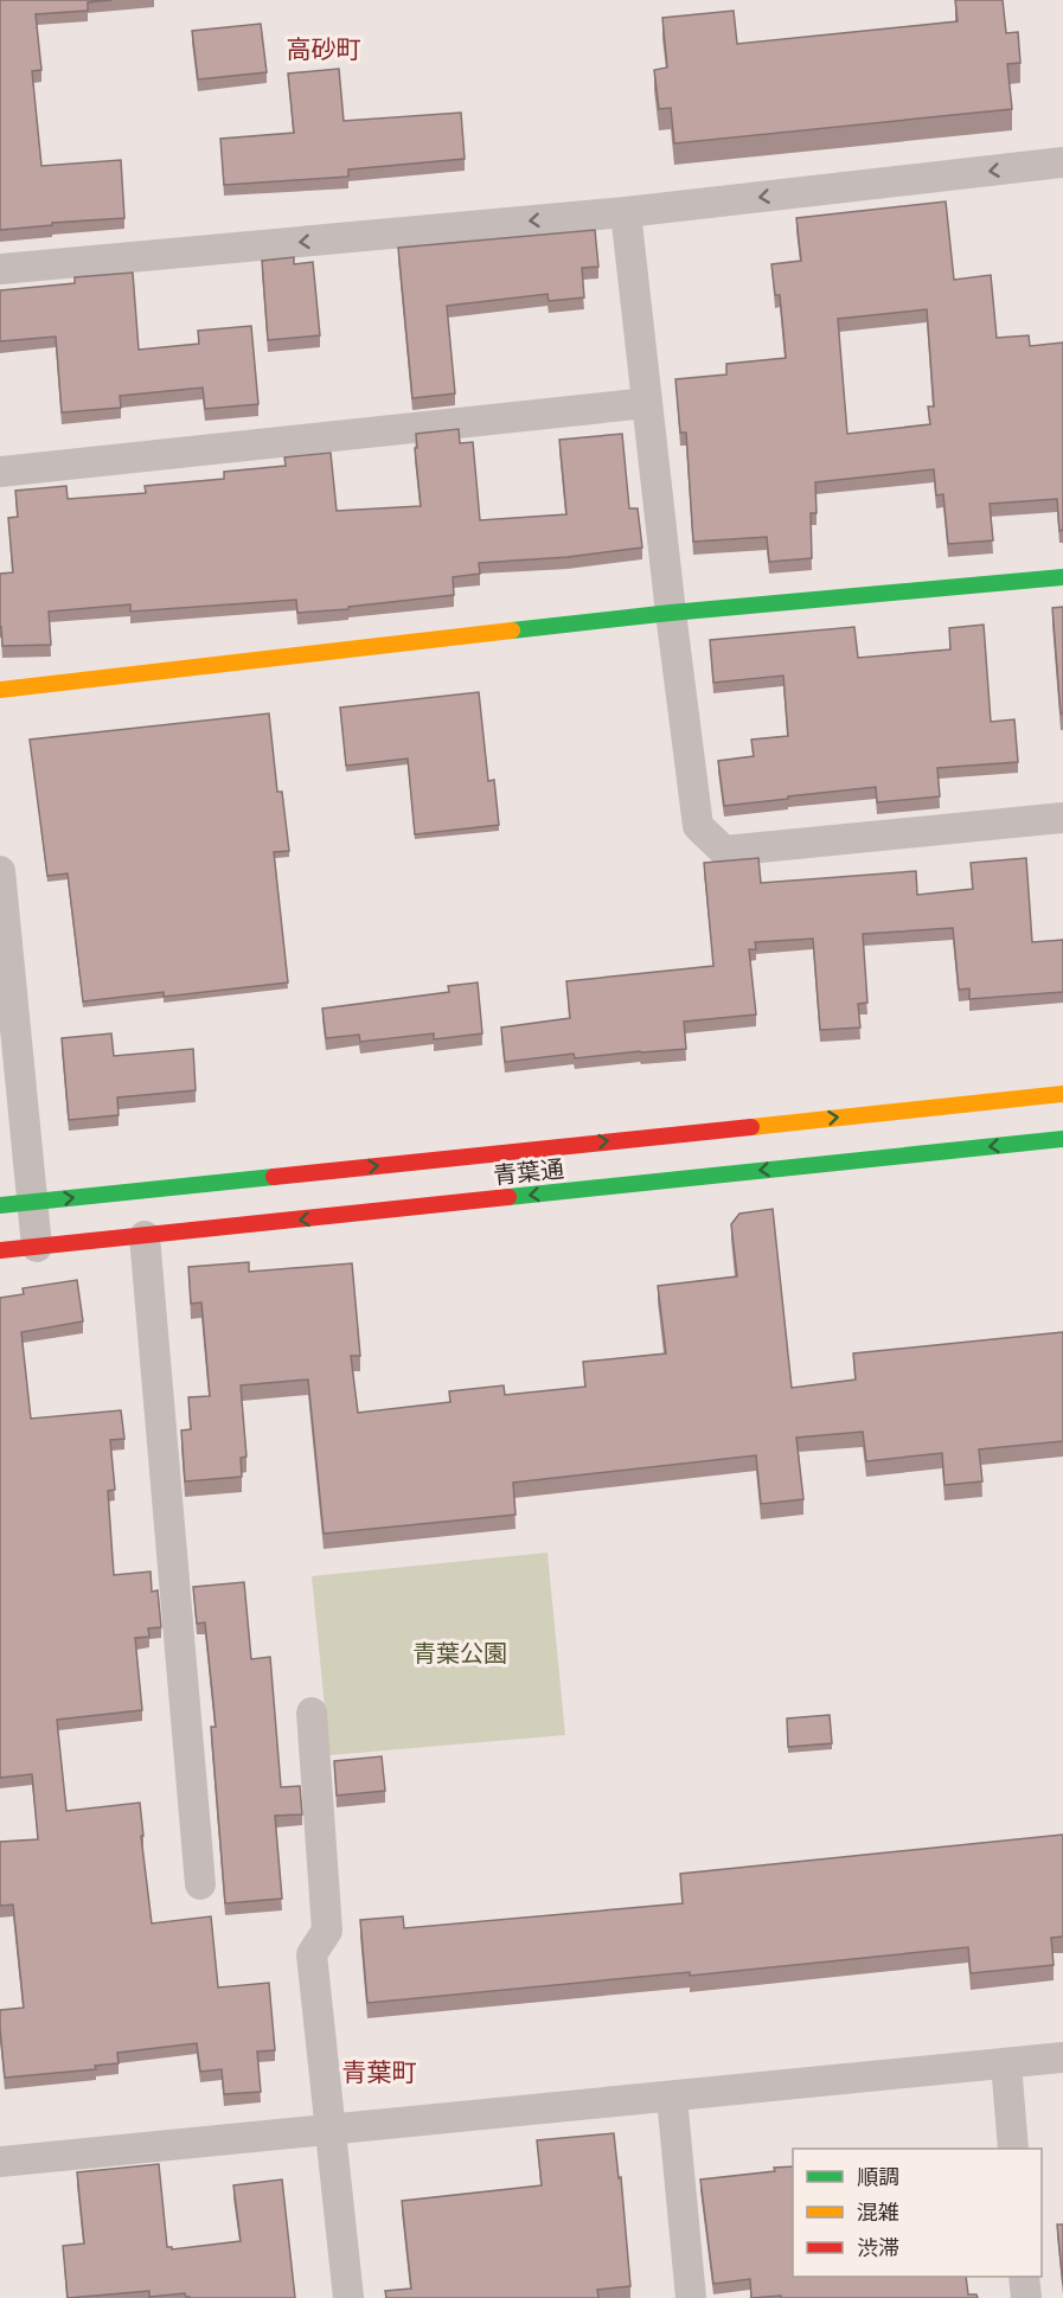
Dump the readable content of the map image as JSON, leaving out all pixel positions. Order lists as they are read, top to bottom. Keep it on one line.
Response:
{"streets":{"street":["青葉通"]},"districts":["高砂町","青葉町"],"parks":["青葉公園"],"legend":["順調","混雑","渋滞"]}
